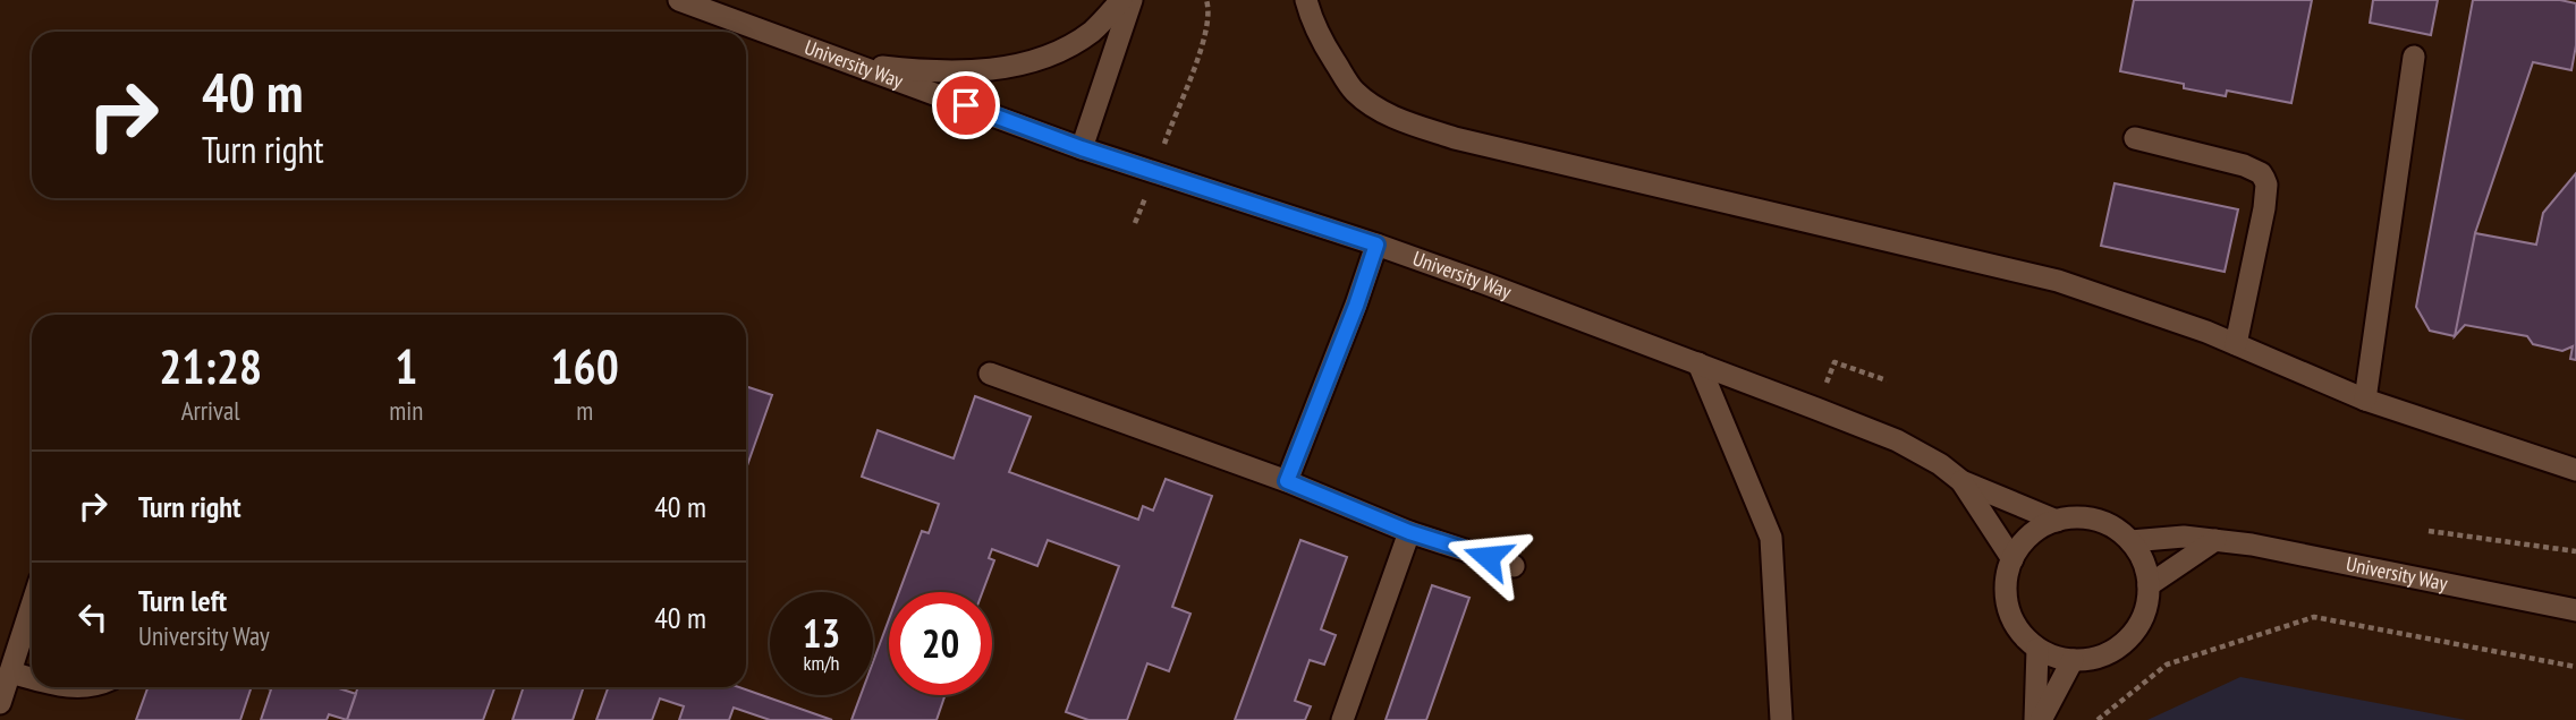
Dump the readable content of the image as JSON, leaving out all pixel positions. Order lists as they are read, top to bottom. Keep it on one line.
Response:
{"streets":{"street":["University Way"]},"page":{"turn":["40 m","Turn right"],"eta":["21:28","Arrival","1","min","160","m"],"list":[{"name":"Turn right","value":"40 m"},{"name":"Turn left","note":"University Way","value":"40 m"}],"speed":"13 km/h","limit":"20"}}
